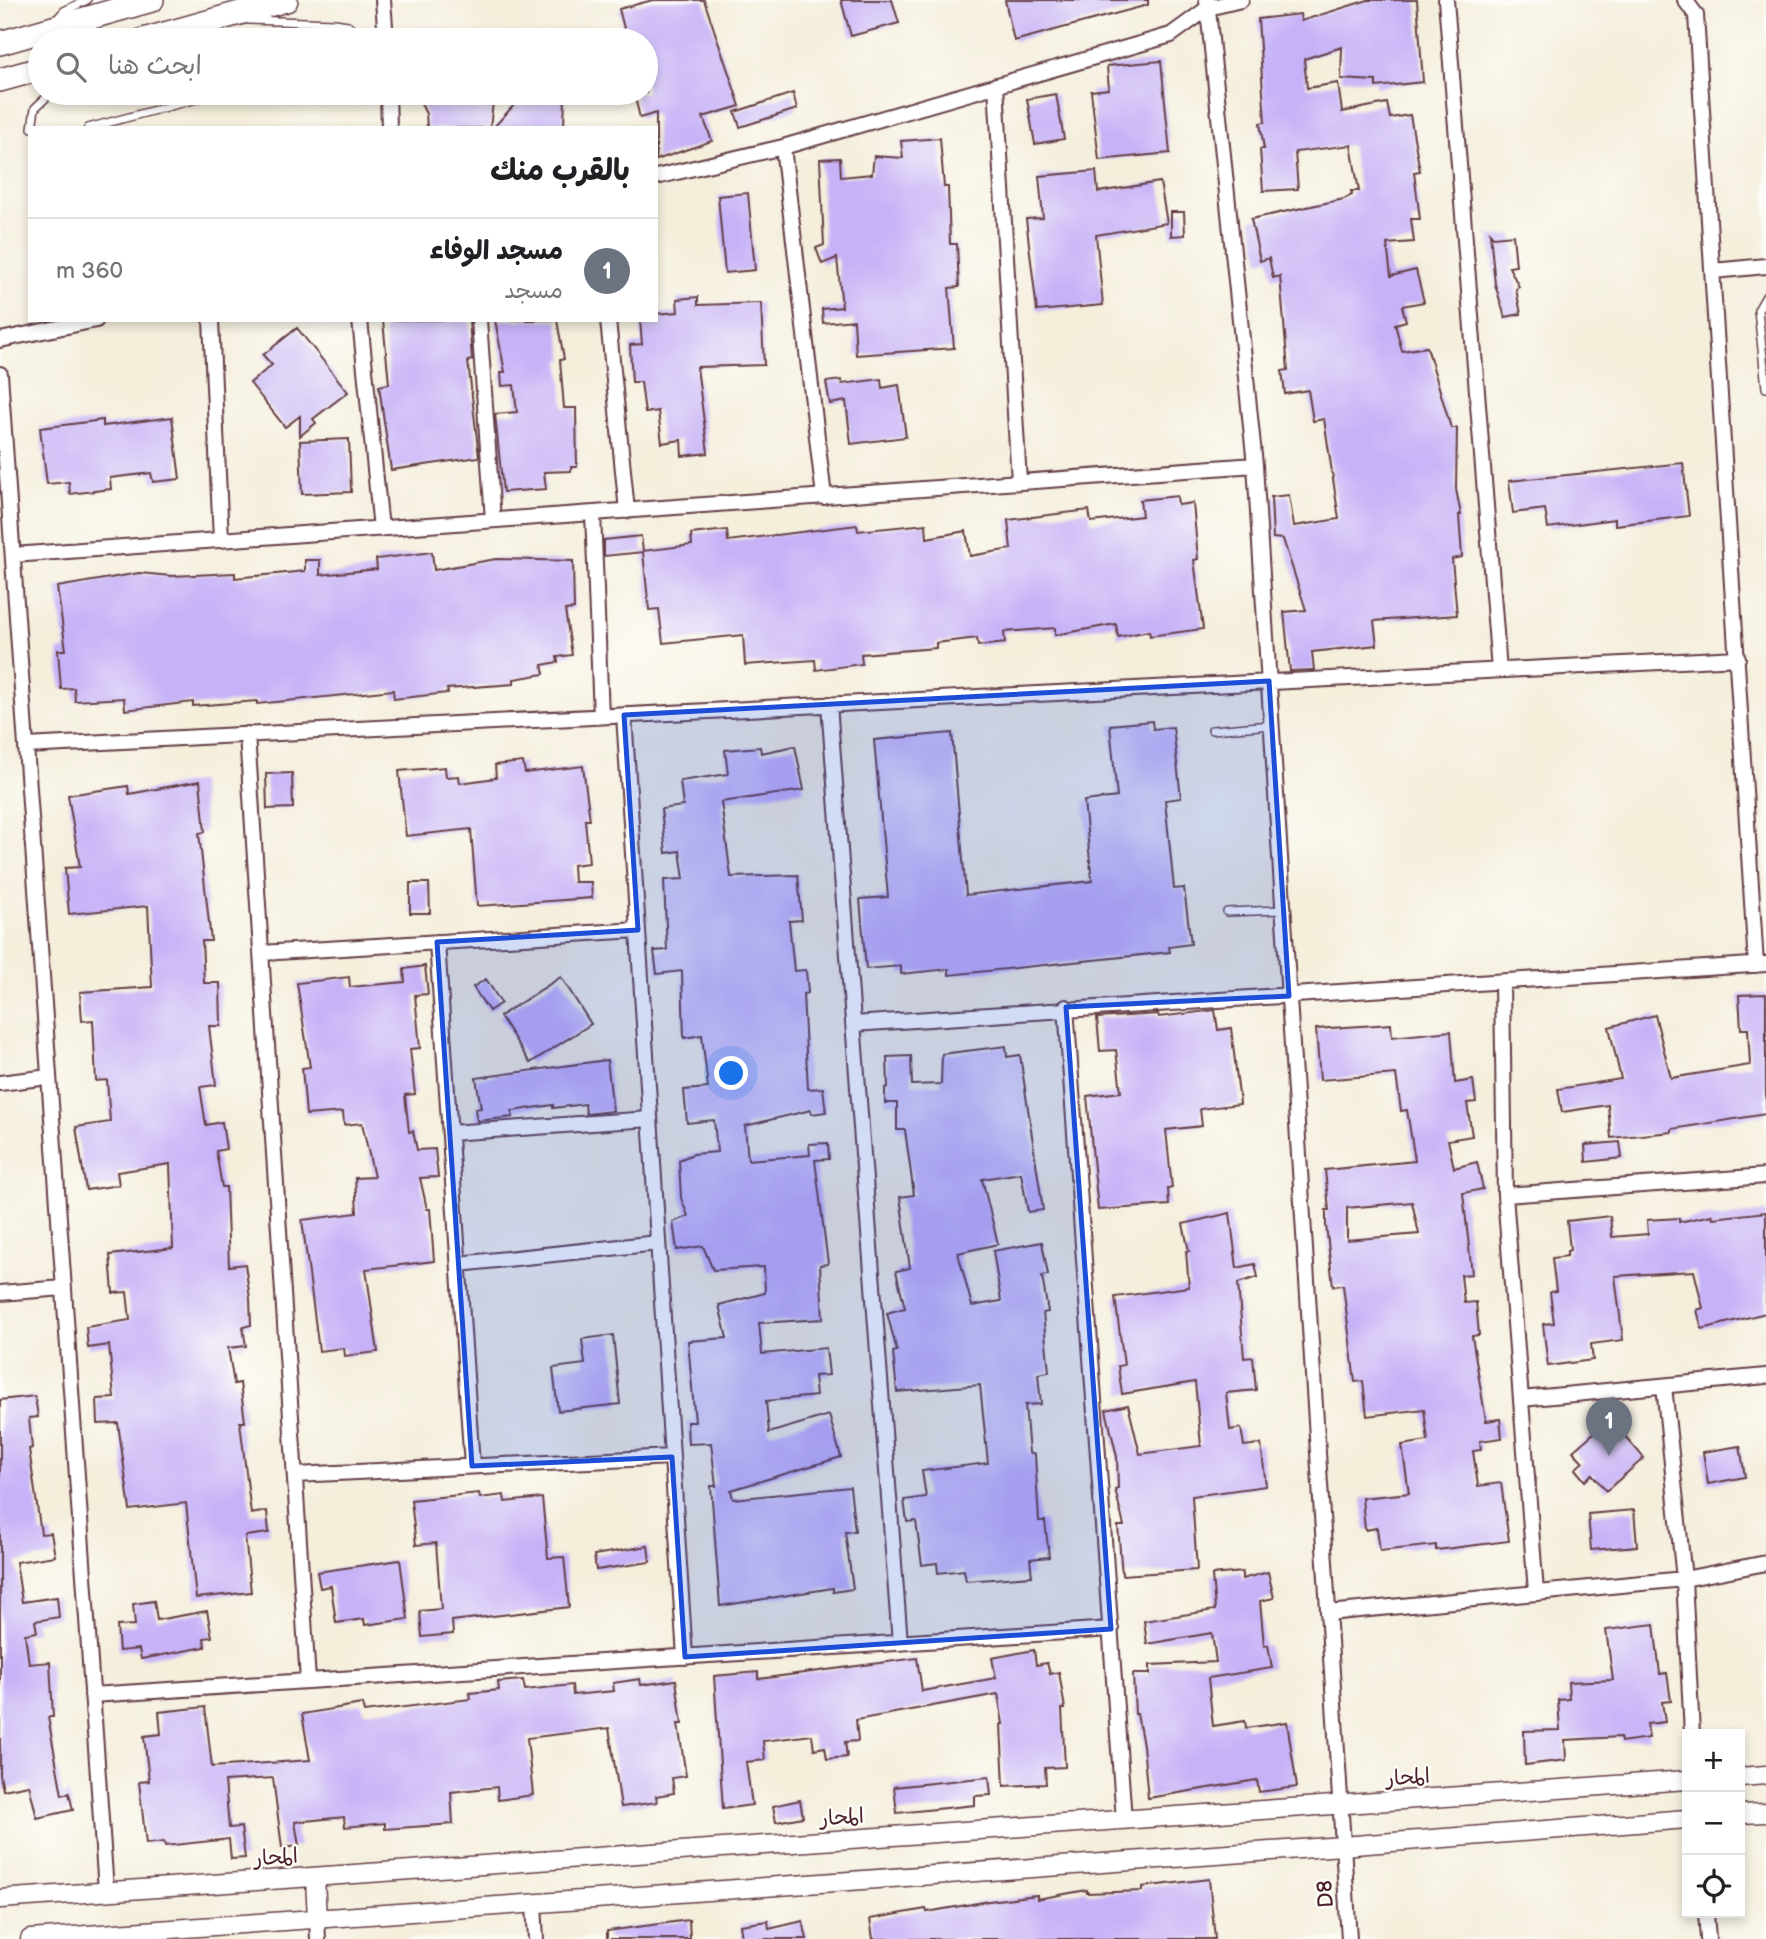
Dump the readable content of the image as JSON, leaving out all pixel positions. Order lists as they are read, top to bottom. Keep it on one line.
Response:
{"streets":{"street":["المحار","D8"]},"crossings":[["المحار","D8"]],"page":{"search":"ابحث هنا","heading":"بالقرب منك","list":[{"mark":"1","name":"مسجد الوفاء","note":"مسجد","value":"360 m"}],"pins":"1","map_buttons":["+","−"]}}
